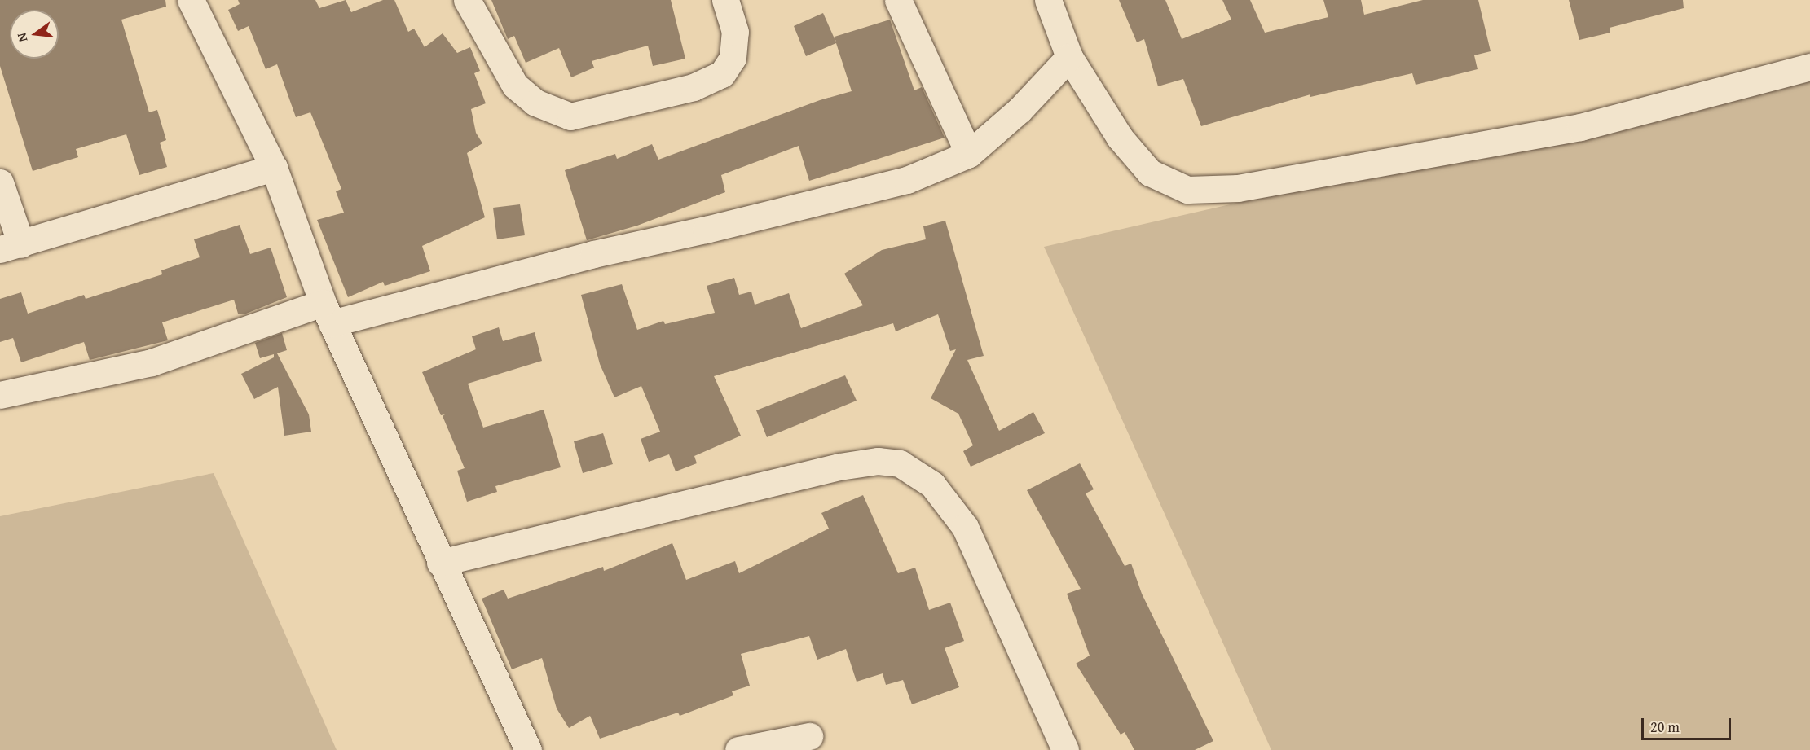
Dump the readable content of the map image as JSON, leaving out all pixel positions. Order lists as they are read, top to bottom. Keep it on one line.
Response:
{"scale_bar":"20 m","north":"left"}
